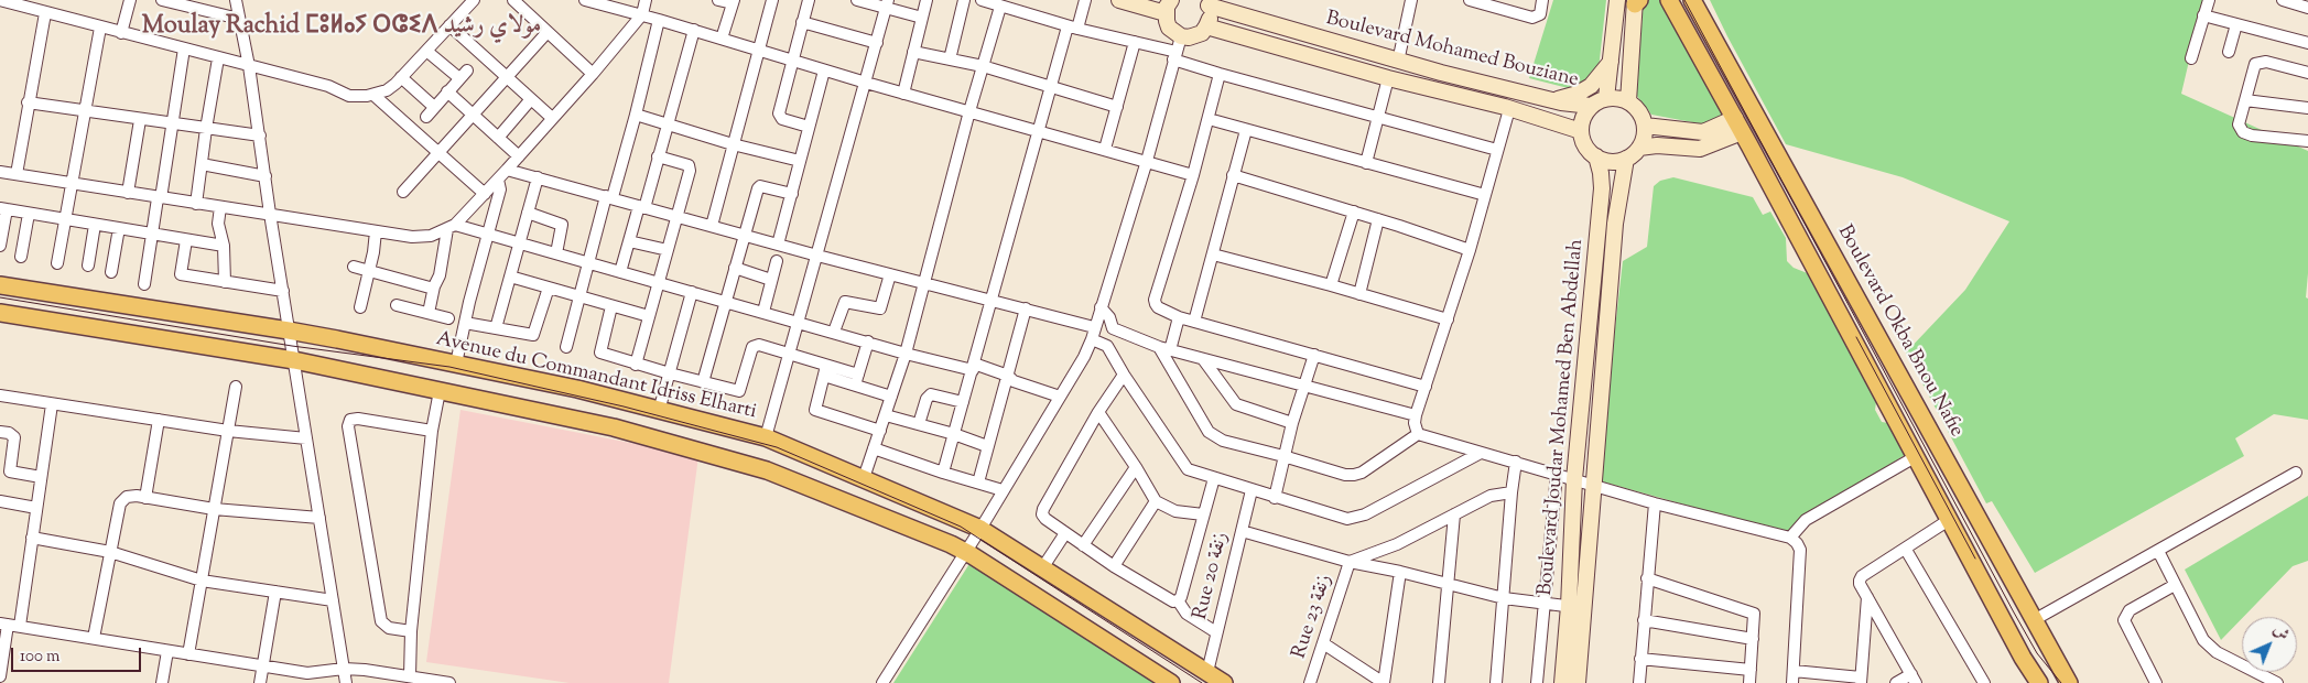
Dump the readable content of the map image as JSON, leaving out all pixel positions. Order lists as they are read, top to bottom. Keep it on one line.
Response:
{"streets":{"main road":["Boulevard Mohamed Bouziane","Boulevard Okba Bnou Nafie","Avenue du Commandant Idriss Elharti","Boulevard Joudar Mohamed Ben Abdellah"],"street":["Rue 20 زنقة","Rue 23 زنقة"]},"crossings":[["Boulevard Mohamed Bouziane","Boulevard Joudar Mohamed Ben Abdellah"],["Avenue du Commandant Idriss Elharti","Rue 20 زنقة"]],"districts":["Moulay Rachid ⵎⵓⵍⴰⵢ ⵔⵛⵉⴷ مولاي رشيد"],"scale_bar":"100 m","north":"top right"}
